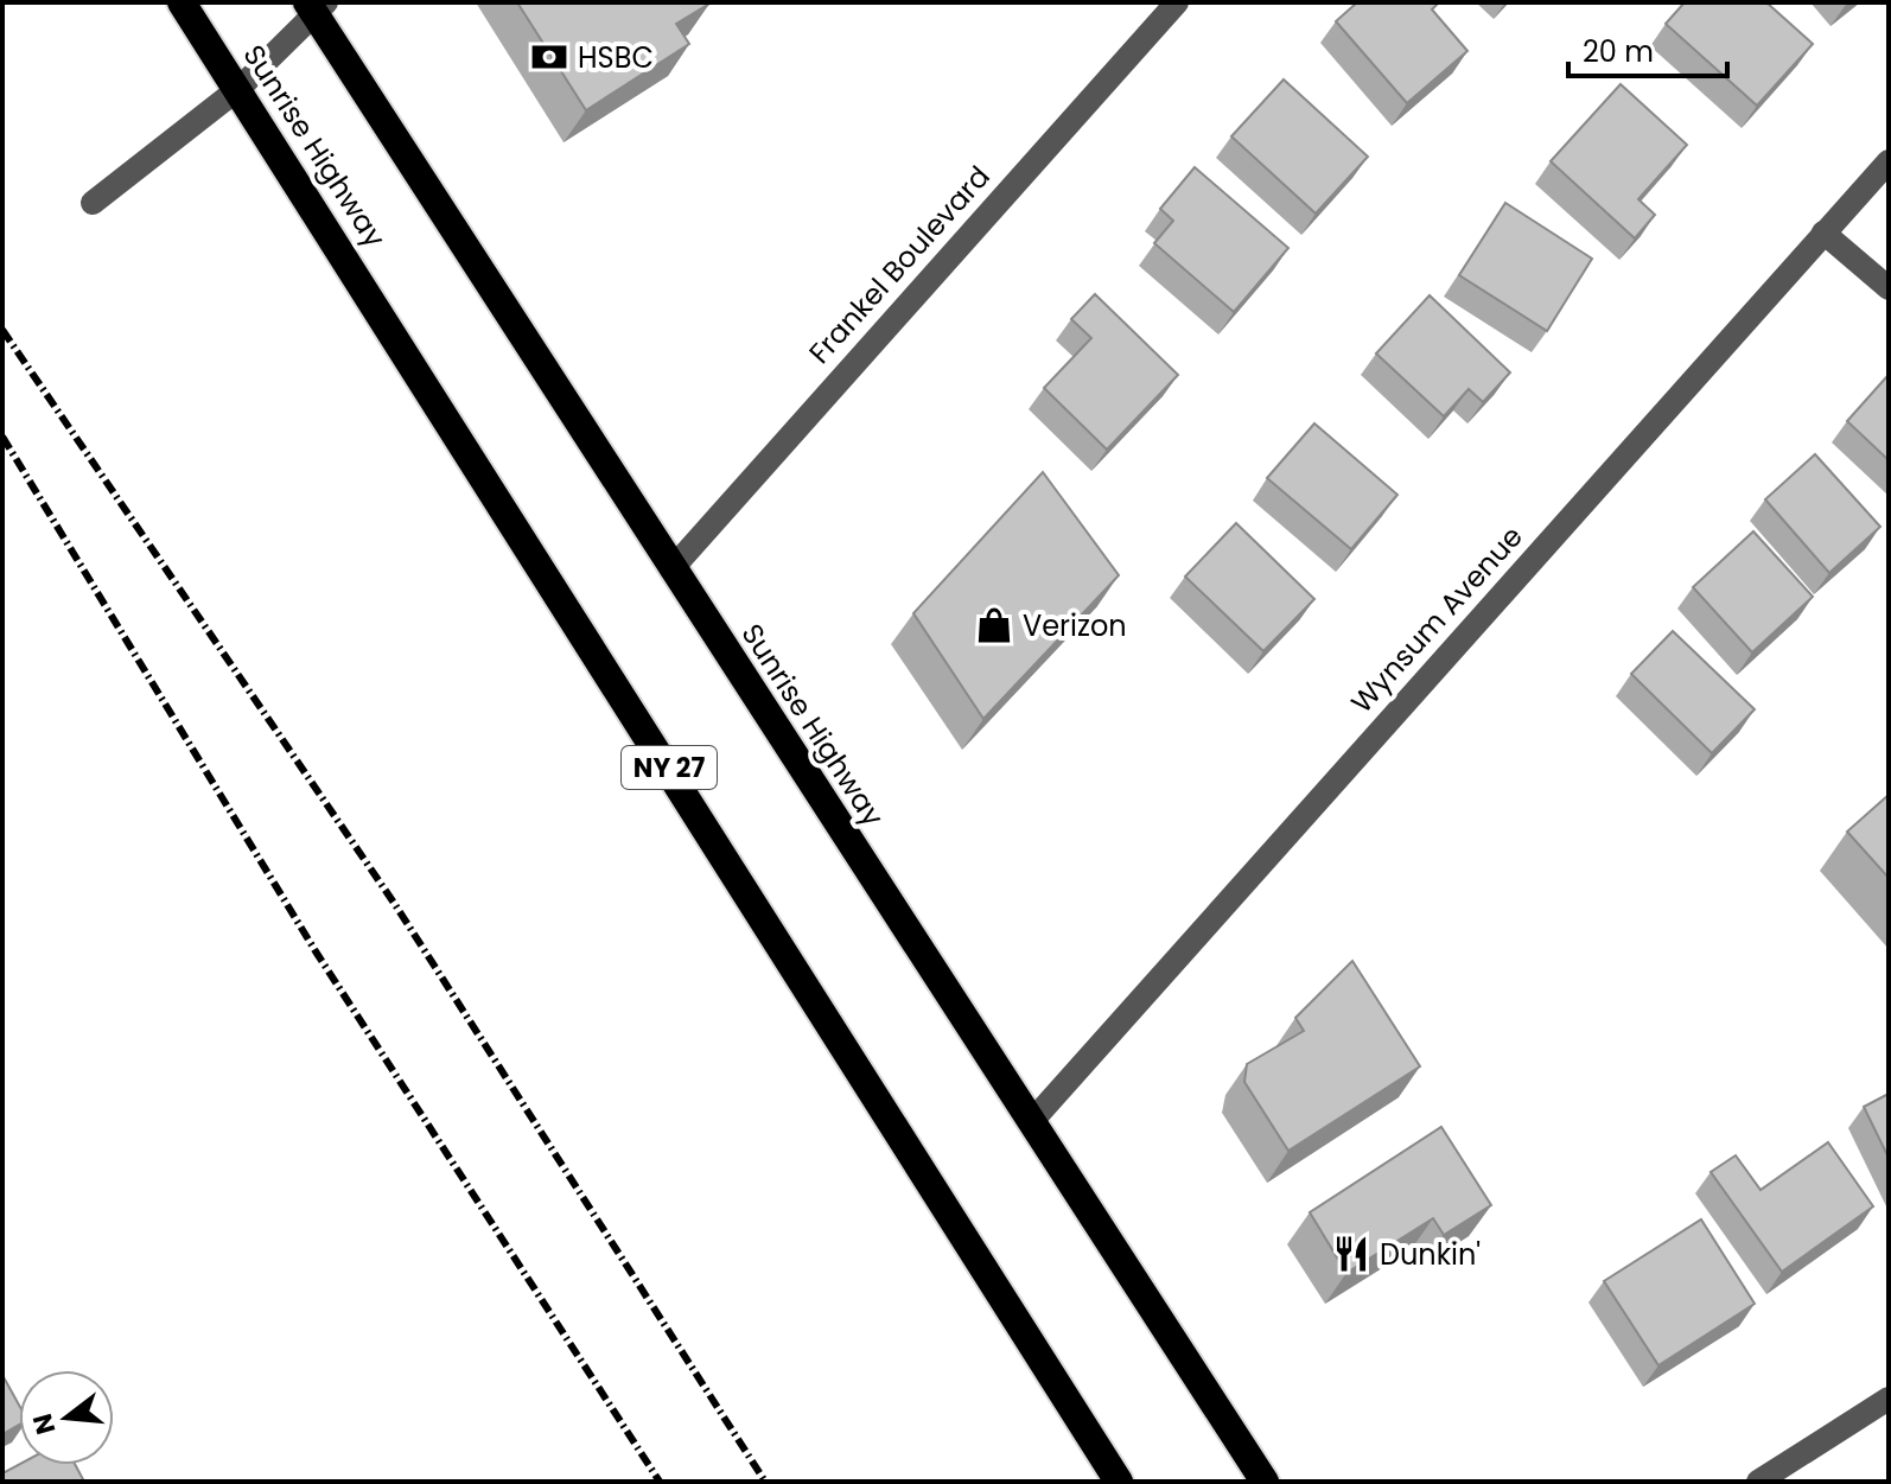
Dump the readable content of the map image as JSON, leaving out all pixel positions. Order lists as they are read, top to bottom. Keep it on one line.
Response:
{"streets":{"highway":["Sunrise Highway","NY 27"],"street":["Frankel Boulevard","Wynsum Avenue"]},"crossings":[["Sunrise Highway","Frankel Boulevard"],["Sunrise Highway","Wynsum Avenue"]],"places":{"bank":["HSBC"],"shop":["Verizon"],"restaurant":["Dunkin'"]},"scale_bar":"20 m","north":"left"}
